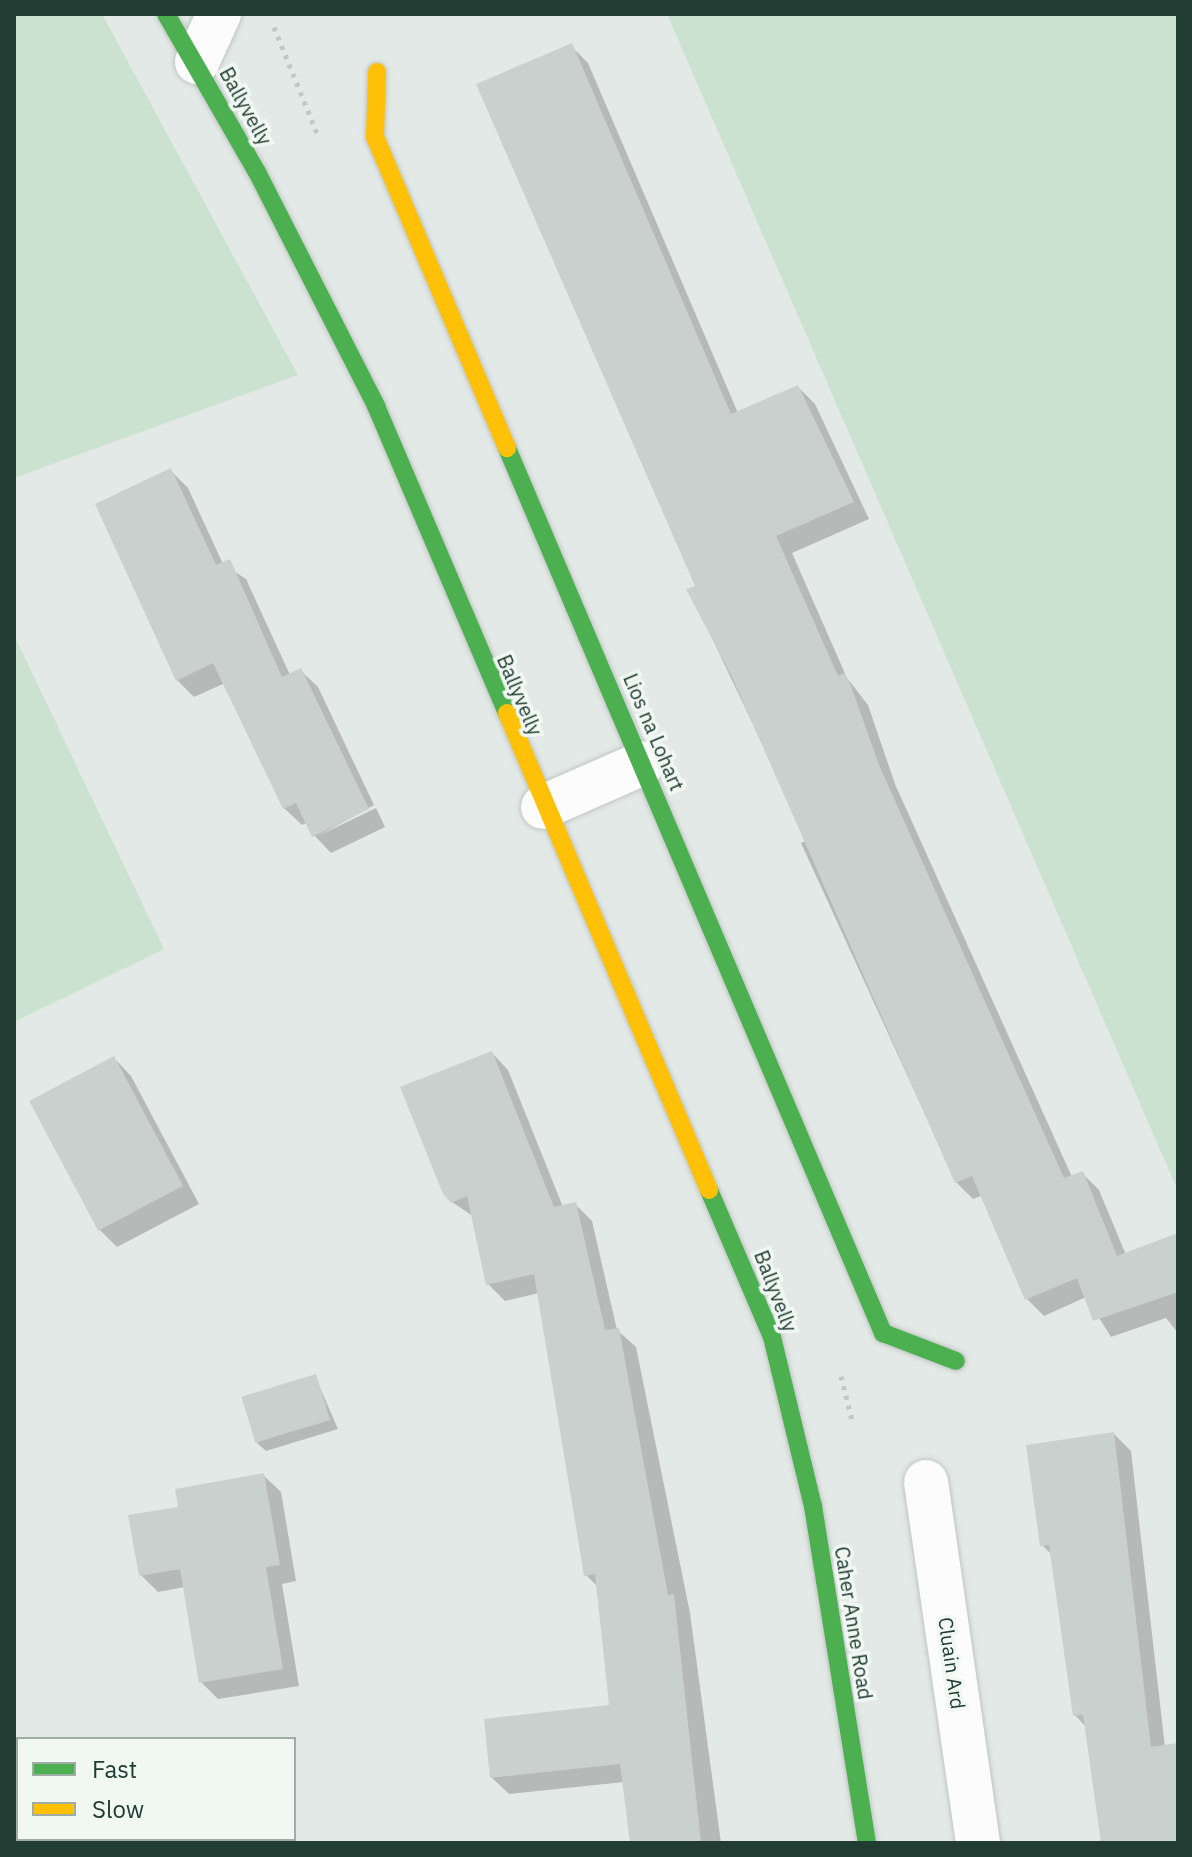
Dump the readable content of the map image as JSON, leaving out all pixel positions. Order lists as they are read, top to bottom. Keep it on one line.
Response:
{"streets":{"street":["Ballyvelly","Lios na Lohart","Caher Anne Road","Cluain Ard"]},"crossings":[["Ballyvelly","Caher Anne Road"]],"legend":["Fast","Slow"]}
